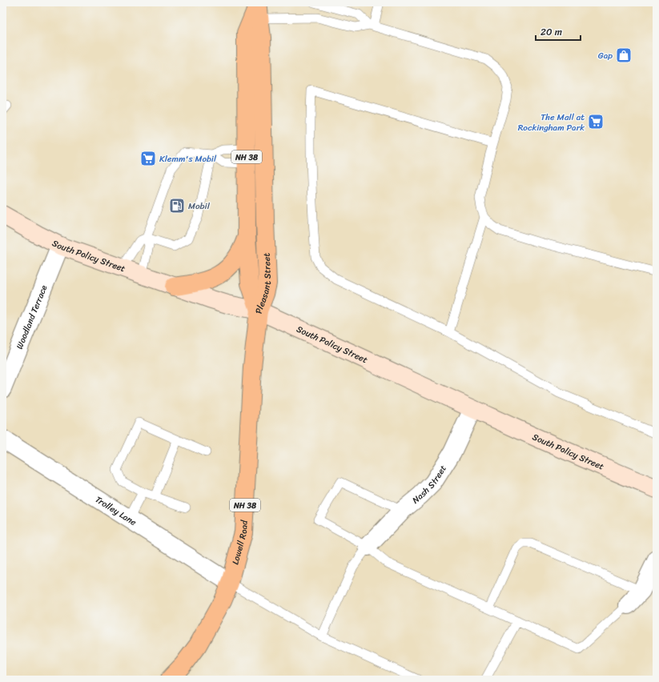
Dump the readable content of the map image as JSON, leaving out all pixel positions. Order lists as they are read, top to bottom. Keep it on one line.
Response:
{"streets":{"main road":["NH 38","Pleasant Street","Lowell Road"],"street":["South Policy Street","Woodland Terrace","Nash Street","Trolley Lane"]},"crossings":[["South Policy Street","Pleasant Street"],["South Policy Street","Woodland Terrace"],["South Policy Street","Nash Street"],["South Policy Street","Lowell Road"],["Pleasant Street","Lowell Road"],["Trolley Lane","Lowell Road"]],"places":{"shop":["Gap"],"supermarket":["The Mall at Rockingham Park","Klemm's Mobil"],"fuel station":["Mobil"]},"scale_bar":"20 m"}
